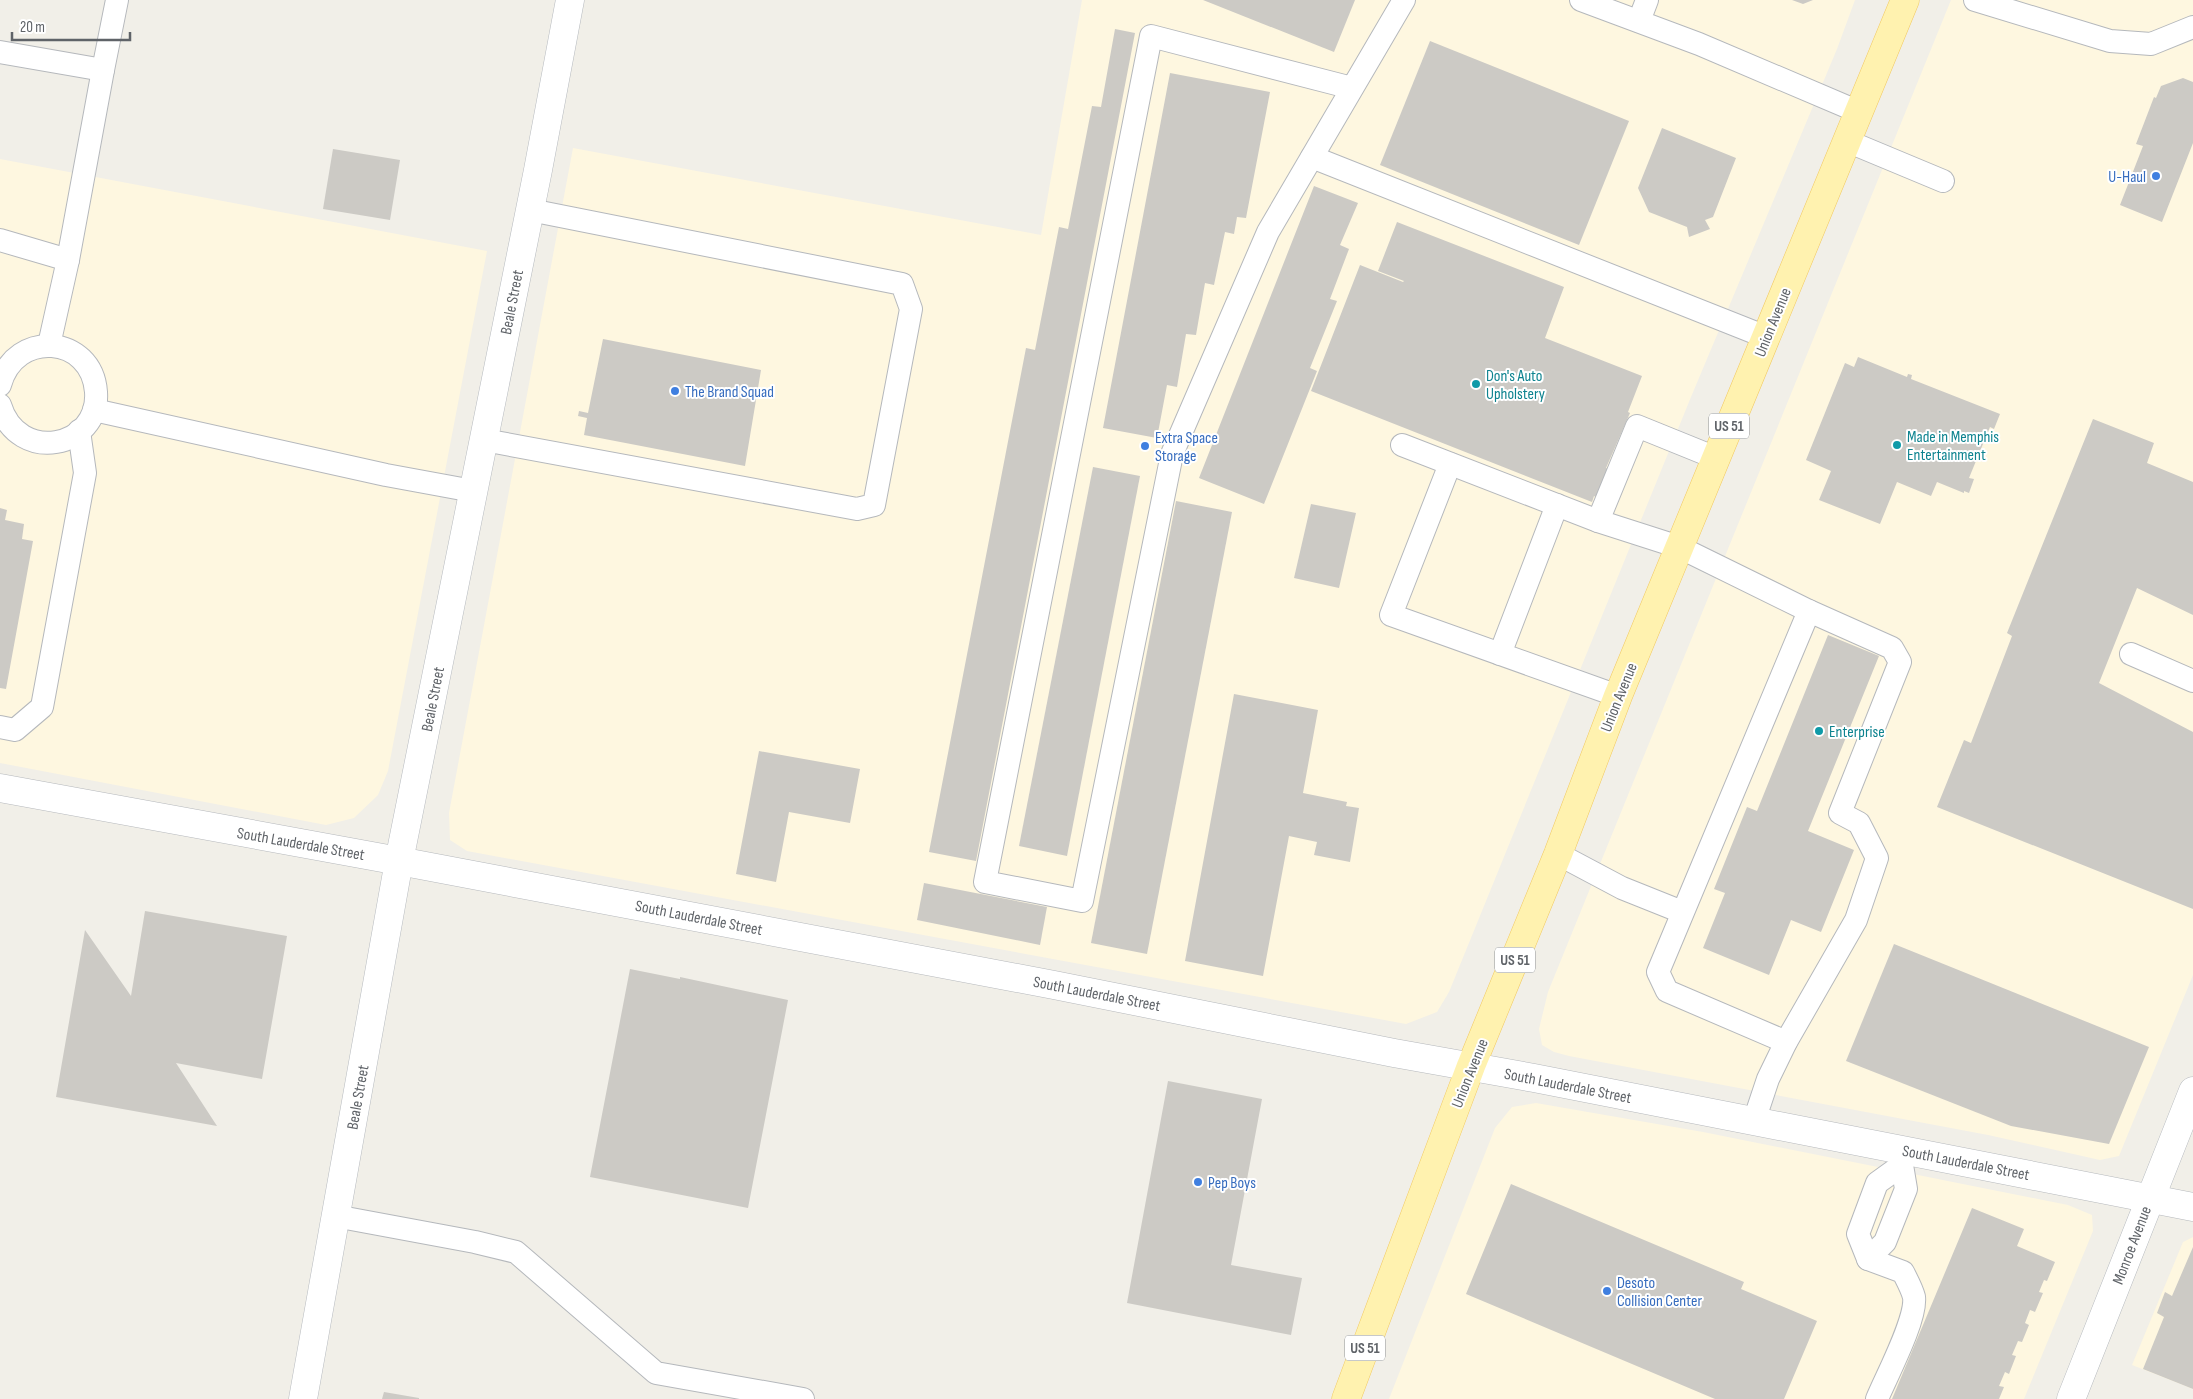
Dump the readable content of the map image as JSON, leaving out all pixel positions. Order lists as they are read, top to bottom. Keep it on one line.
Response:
{"streets":{"main road":["Union Avenue","US 51"],"street":["Beale Street","South Lauderdale Street","Monroe Avenue"]},"crossings":[["Beale Street","South Lauderdale Street"],["Union Avenue","South Lauderdale Street"],["South Lauderdale Street","Monroe Avenue"]],"places":["U-Haul","Don's Auto Upholstery","The Brand Squad","Made in Memphis Entertainment","Extra Space Storage","Enterprise","Pep Boys","Desoto Collision Center"],"scale_bar":"20 m"}
